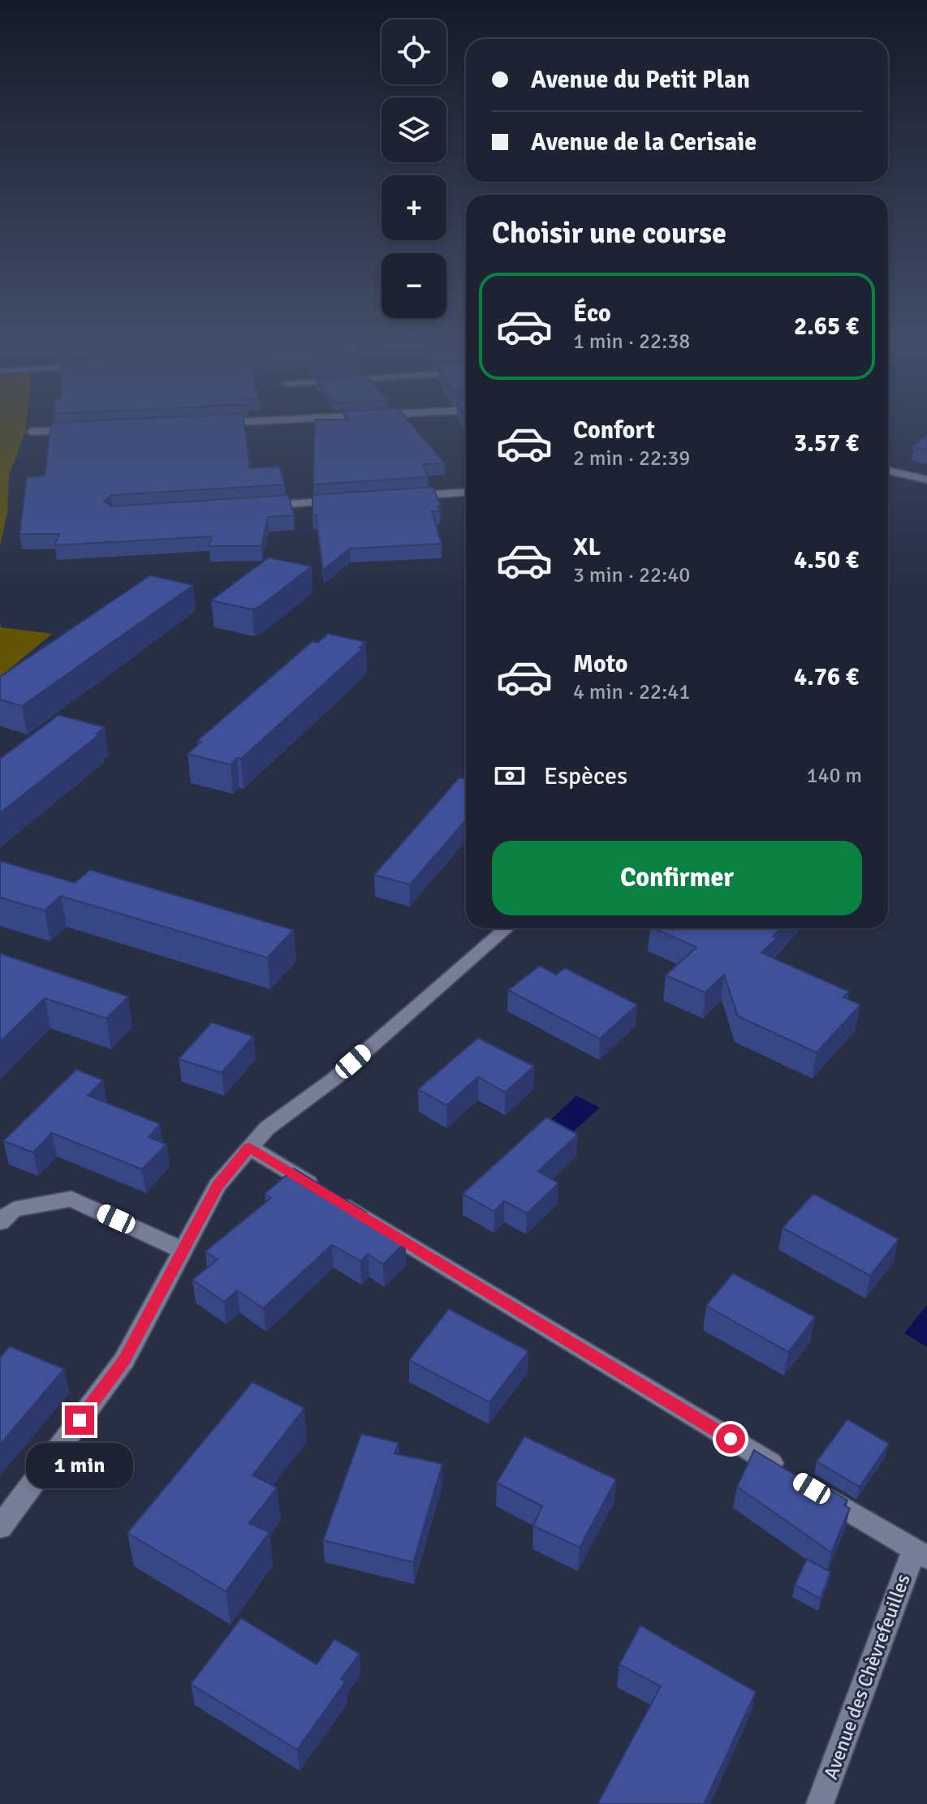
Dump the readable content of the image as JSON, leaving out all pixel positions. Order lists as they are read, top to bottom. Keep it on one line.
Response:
{"streets":{"street":["Avenue des Chèvrefeuilles"]},"page":{"map_buttons":["+","−"],"banner":["Avenue du Petit Plan","Avenue de la Cerisaie"],"heading":"Choisir une course","list":[{"name":"Éco","note":"1 min · 22:38","value":"2.65 €"},{"name":"Confort","note":"2 min · 22:39","value":"3.57 €"},{"name":"XL","note":"3 min · 22:40","value":"4.50 €"},{"name":"Moto","note":"4 min · 22:41","value":"4.76 €"}],"pay":["Espèces","140 m"],"buttons":"Confirmer","bubble":"1 min"}}
